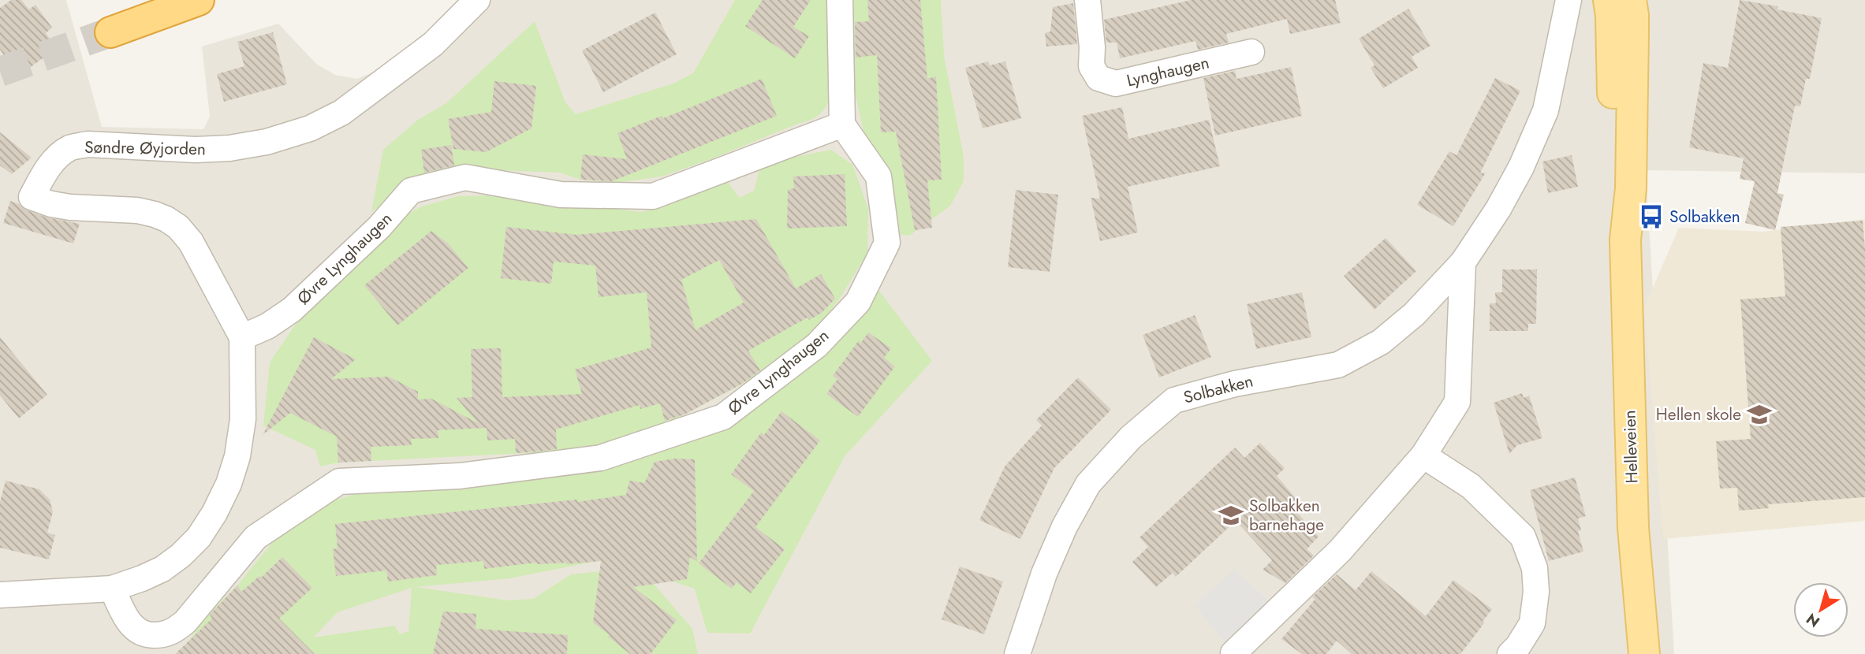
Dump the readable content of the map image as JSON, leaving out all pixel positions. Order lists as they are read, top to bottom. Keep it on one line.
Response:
{"streets":{"main road":["Helleveien"],"street":["Lynghaugen","Søndre Øyjorden","Øvre Lynghaugen","Solbakken"]},"crossings":[["Søndre Øyjorden","Øvre Lynghaugen"]],"places":{"bus stop":["Solbakken"],"school or university":["Hellen skole","Solbakken barnehage"]},"north":"bottom left"}
